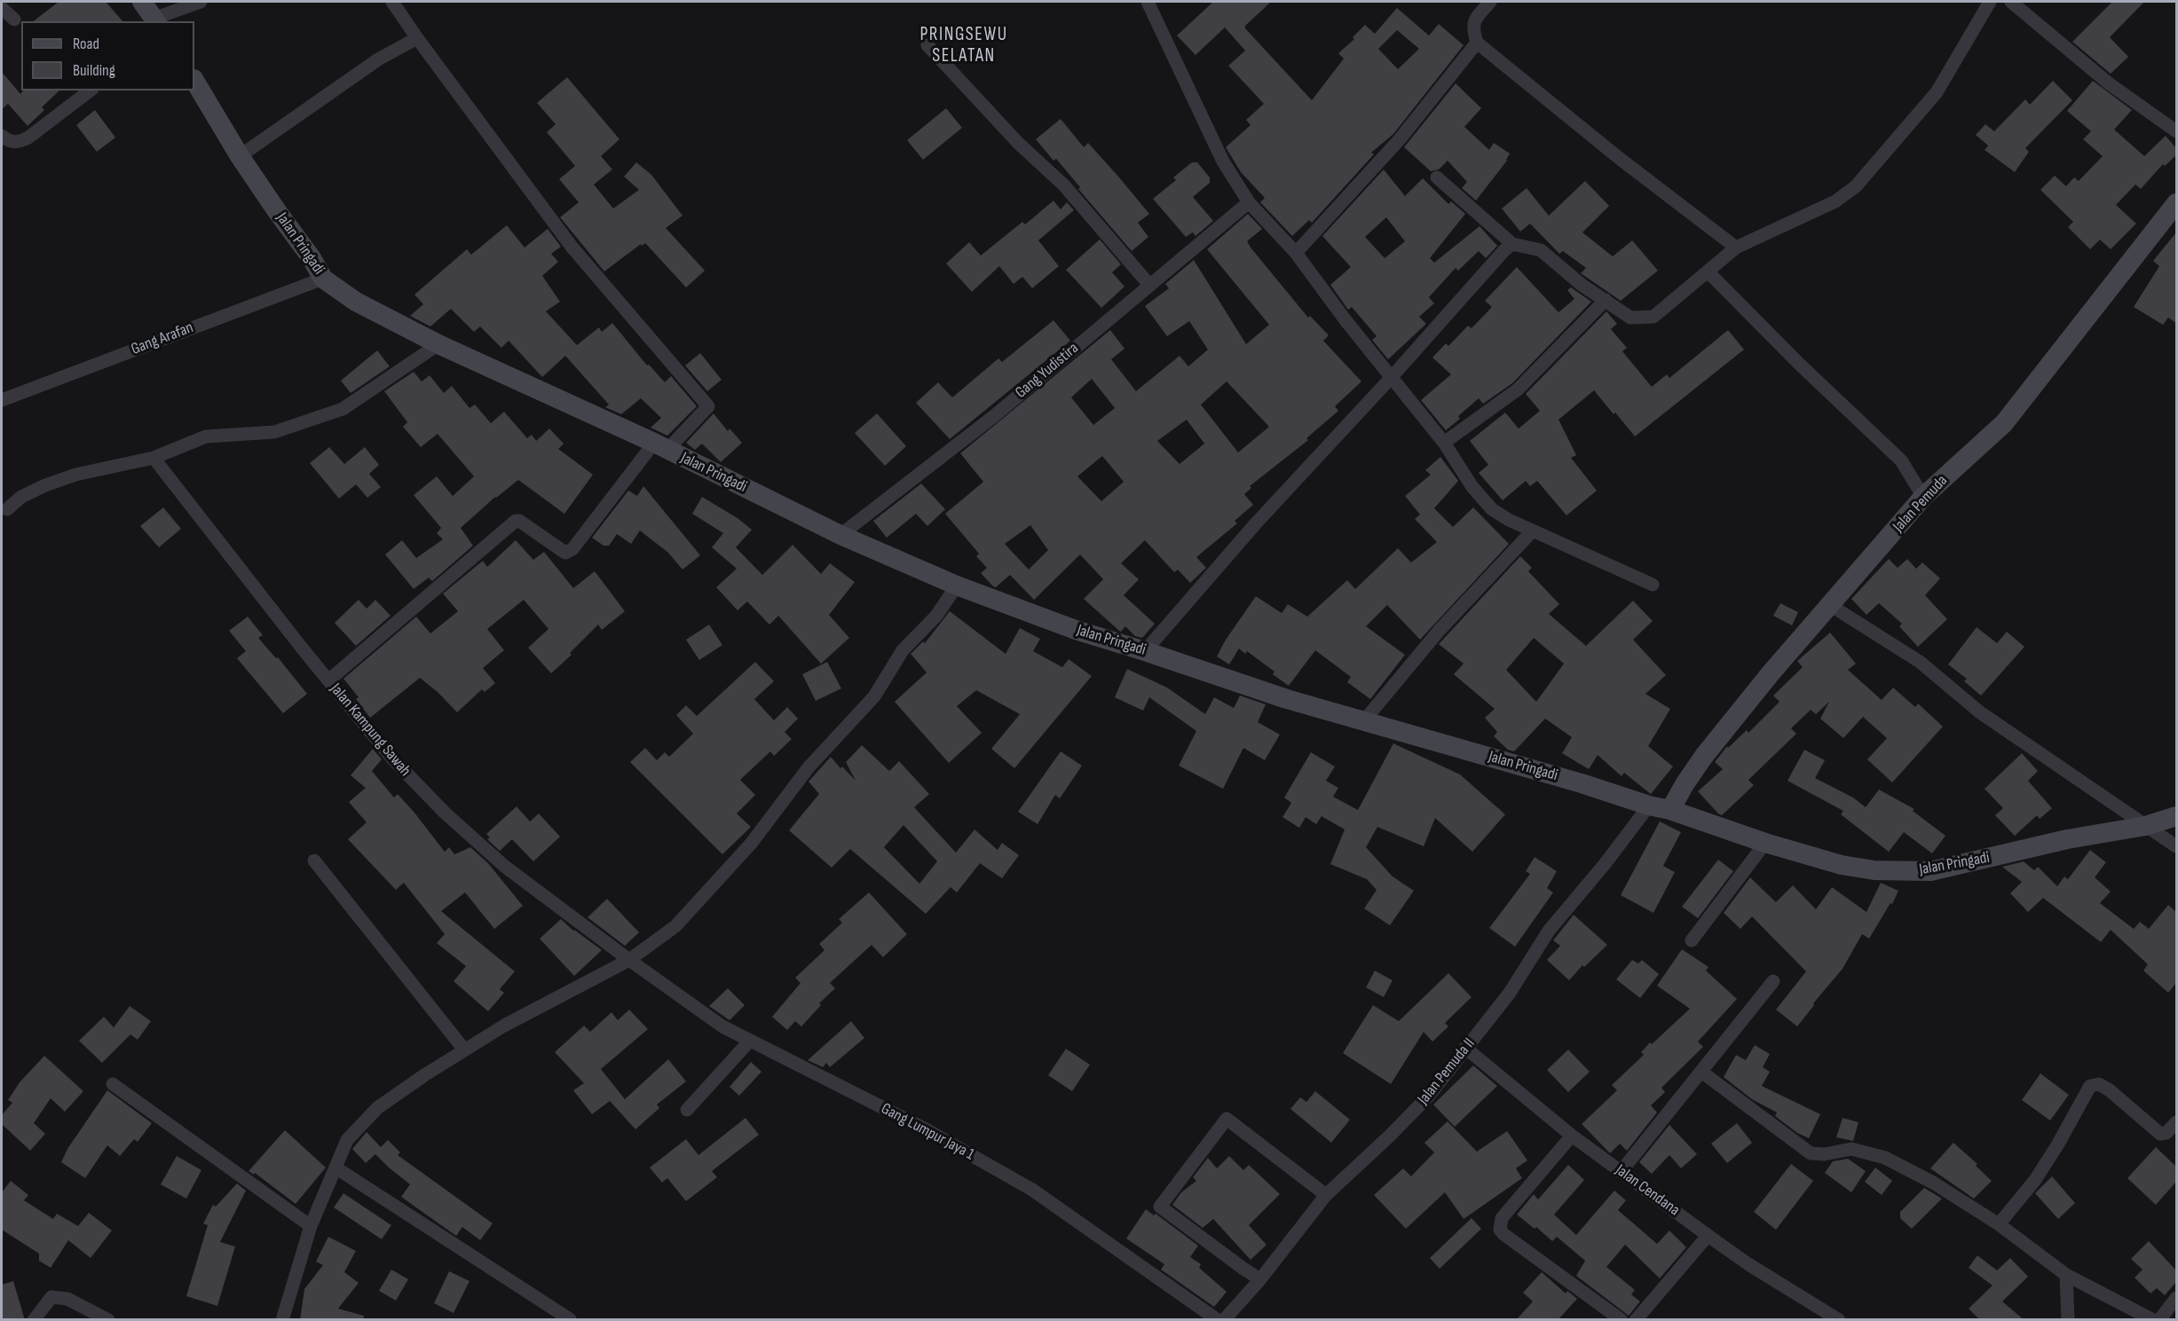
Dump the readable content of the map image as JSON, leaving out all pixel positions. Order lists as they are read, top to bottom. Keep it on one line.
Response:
{"streets":{"street":["Jalan Pringadi","Gang Arafan","Gang Yudistira","Jalan Pemuda","Jalan Kampung Sawah","Jalan Pemuda II","Gang Lumpur Jaya 1","Jalan Cendana"]},"crossings":[["Jalan Pringadi","Gang Arafan"],["Jalan Pringadi","Gang Yudistira"],["Jalan Pringadi","Jalan Pemuda"],["Jalan Pringadi","Jalan Pemuda II"],["Jalan Kampung Sawah","Gang Lumpur Jaya 1"],["Jalan Pemuda II","Jalan Cendana"]],"districts":["PRINGSEWU SELATAN"],"legend":["Road","Building"]}
